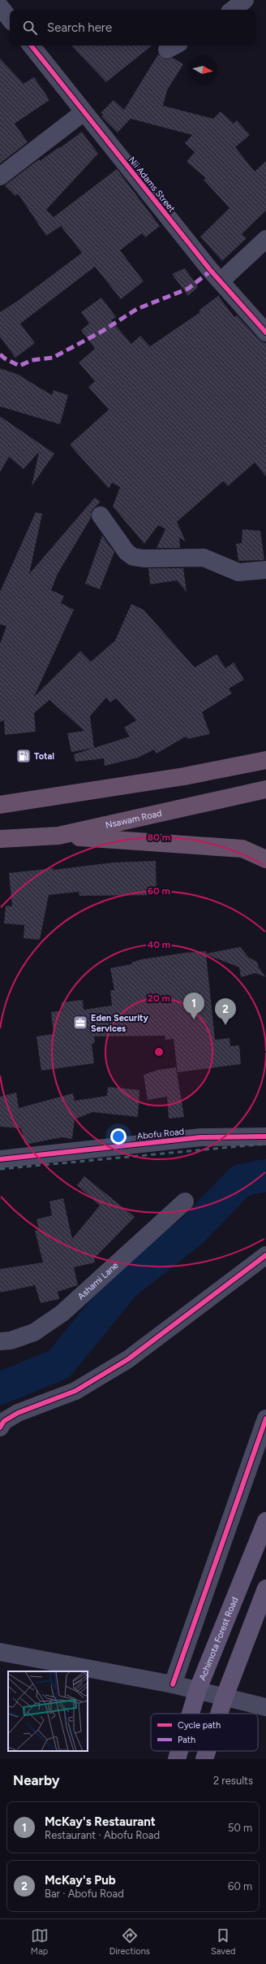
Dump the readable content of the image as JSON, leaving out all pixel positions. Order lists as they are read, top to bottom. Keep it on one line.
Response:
{"streets":{"highway":["Nsawam Road"],"main road":["Achimota Forest Road"],"street":["Nii Adams Street","Abofu Road","Ashami Lane"]},"places":{"fuel station":["Total"],"office":["Eden Security Services"]},"legend":["Cycle path","Path"],"north":"right","page":{"search":"Search here","pins":["1","2"],"heading":["Nearby","2 results"],"list":[{"mark":"1","name":"McKay's Restaurant","note":"Restaurant · Abofu Road","value":"50 m"},{"mark":"2","name":"McKay's Pub","note":"Bar · Abofu Road","value":"60 m"}],"nav":["Map","Directions","Saved"]},"rings":["80 m","60 m","40 m","20 m"]}
